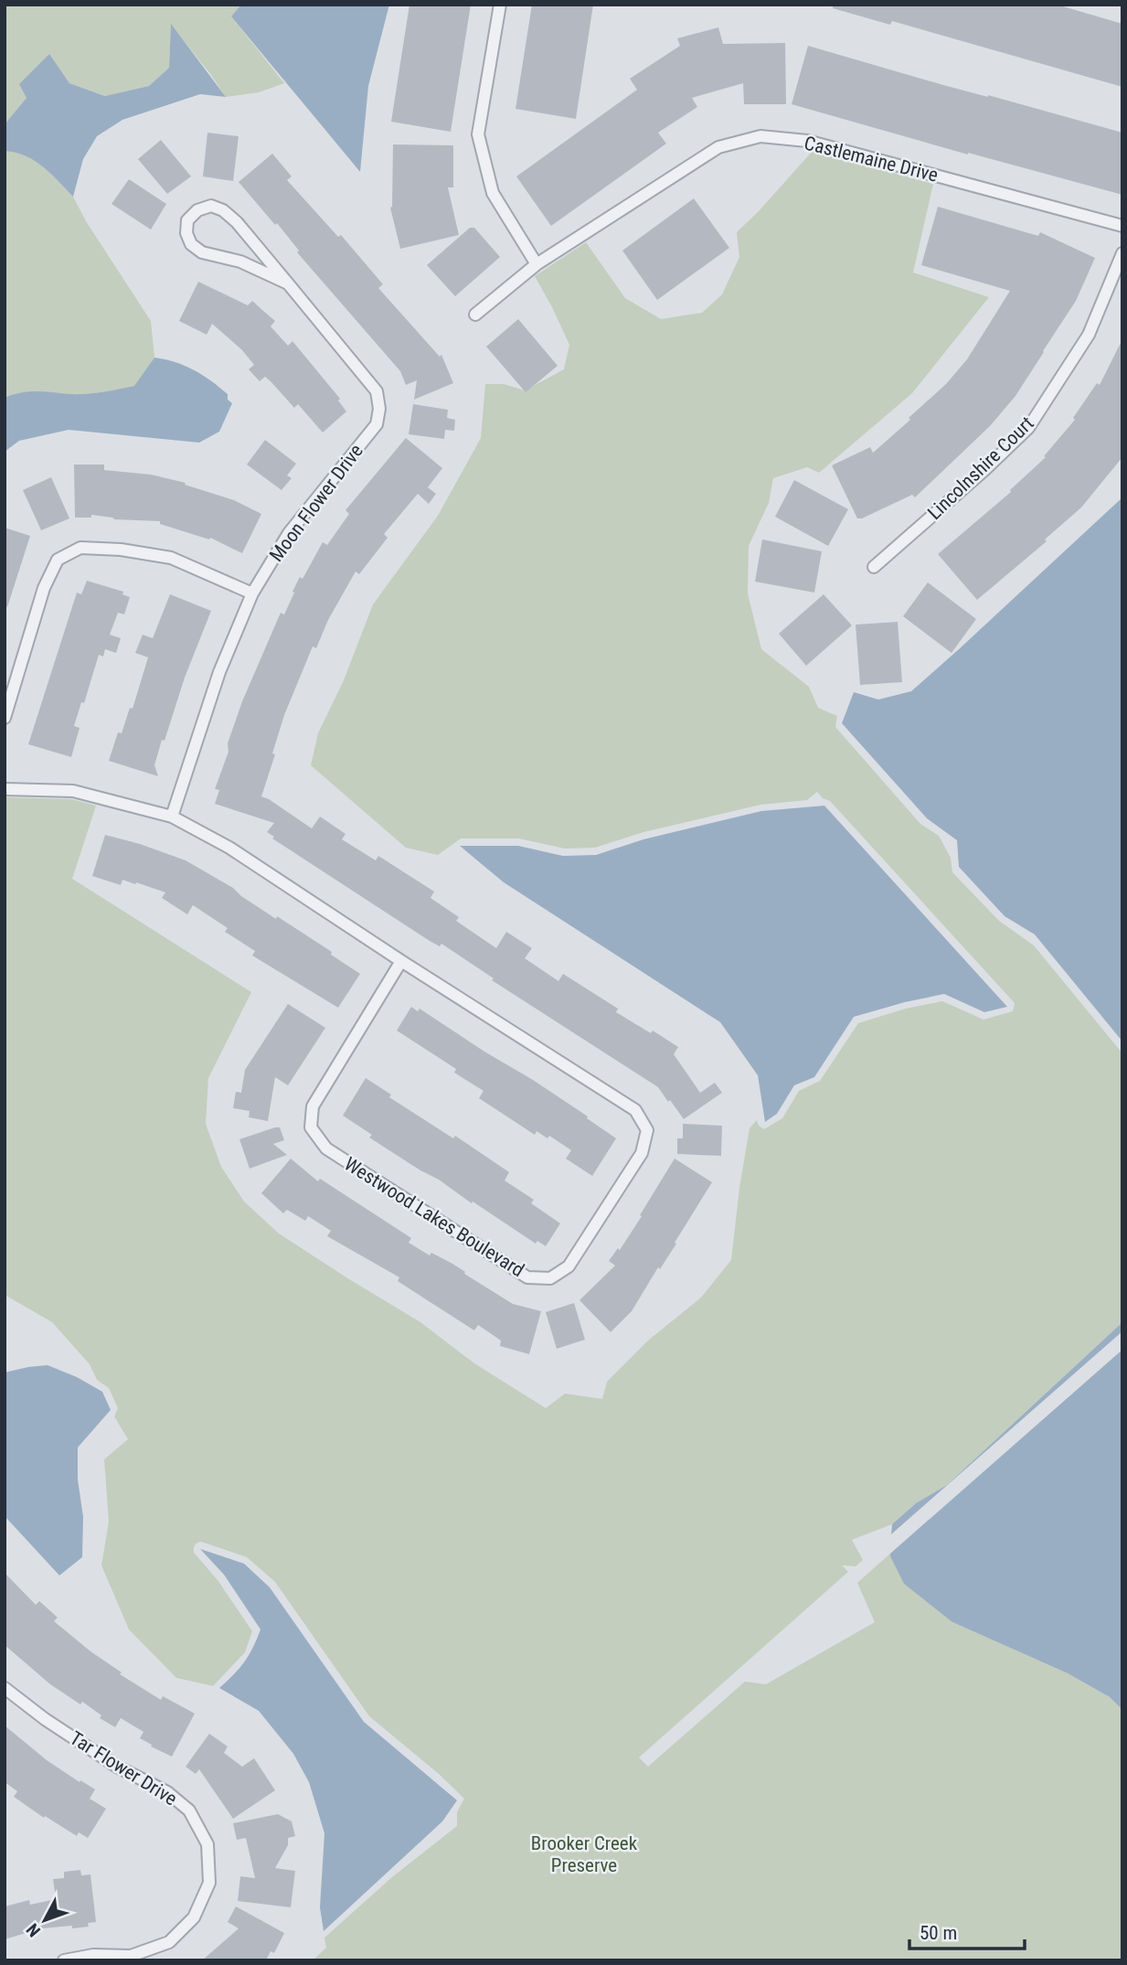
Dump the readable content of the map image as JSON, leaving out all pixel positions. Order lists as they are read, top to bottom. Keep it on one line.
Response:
{"streets":{"street":["Castlemaine Drive","Lincolnshire Court","Moon Flower Drive","Westwood Lakes Boulevard","Tar Flower Drive"]},"crossings":[["Moon Flower Drive","Westwood Lakes Boulevard"]],"parks":["Brooker Creek Preserve"],"scale_bar":"50 m","north":"bottom left"}
